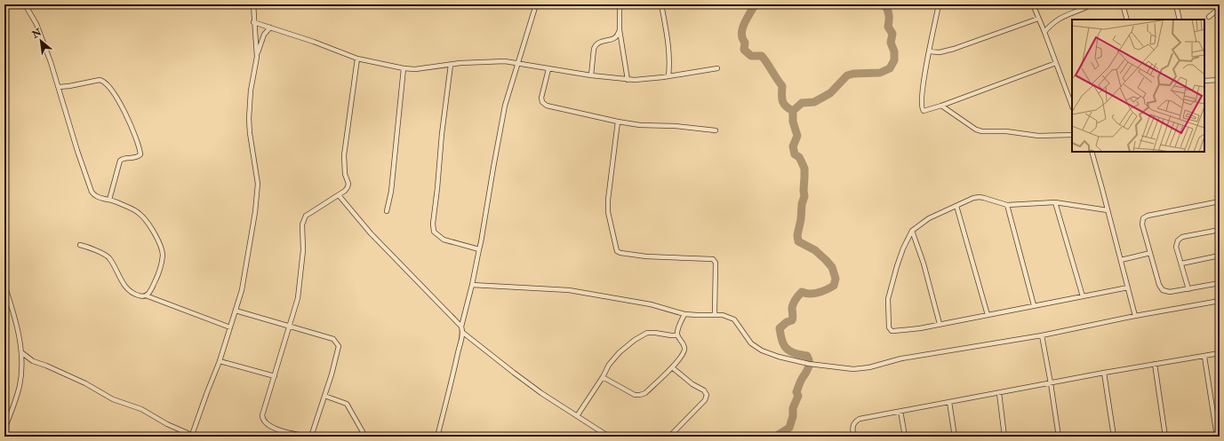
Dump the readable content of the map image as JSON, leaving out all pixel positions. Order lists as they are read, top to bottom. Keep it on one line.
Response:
{"north":"top left"}
